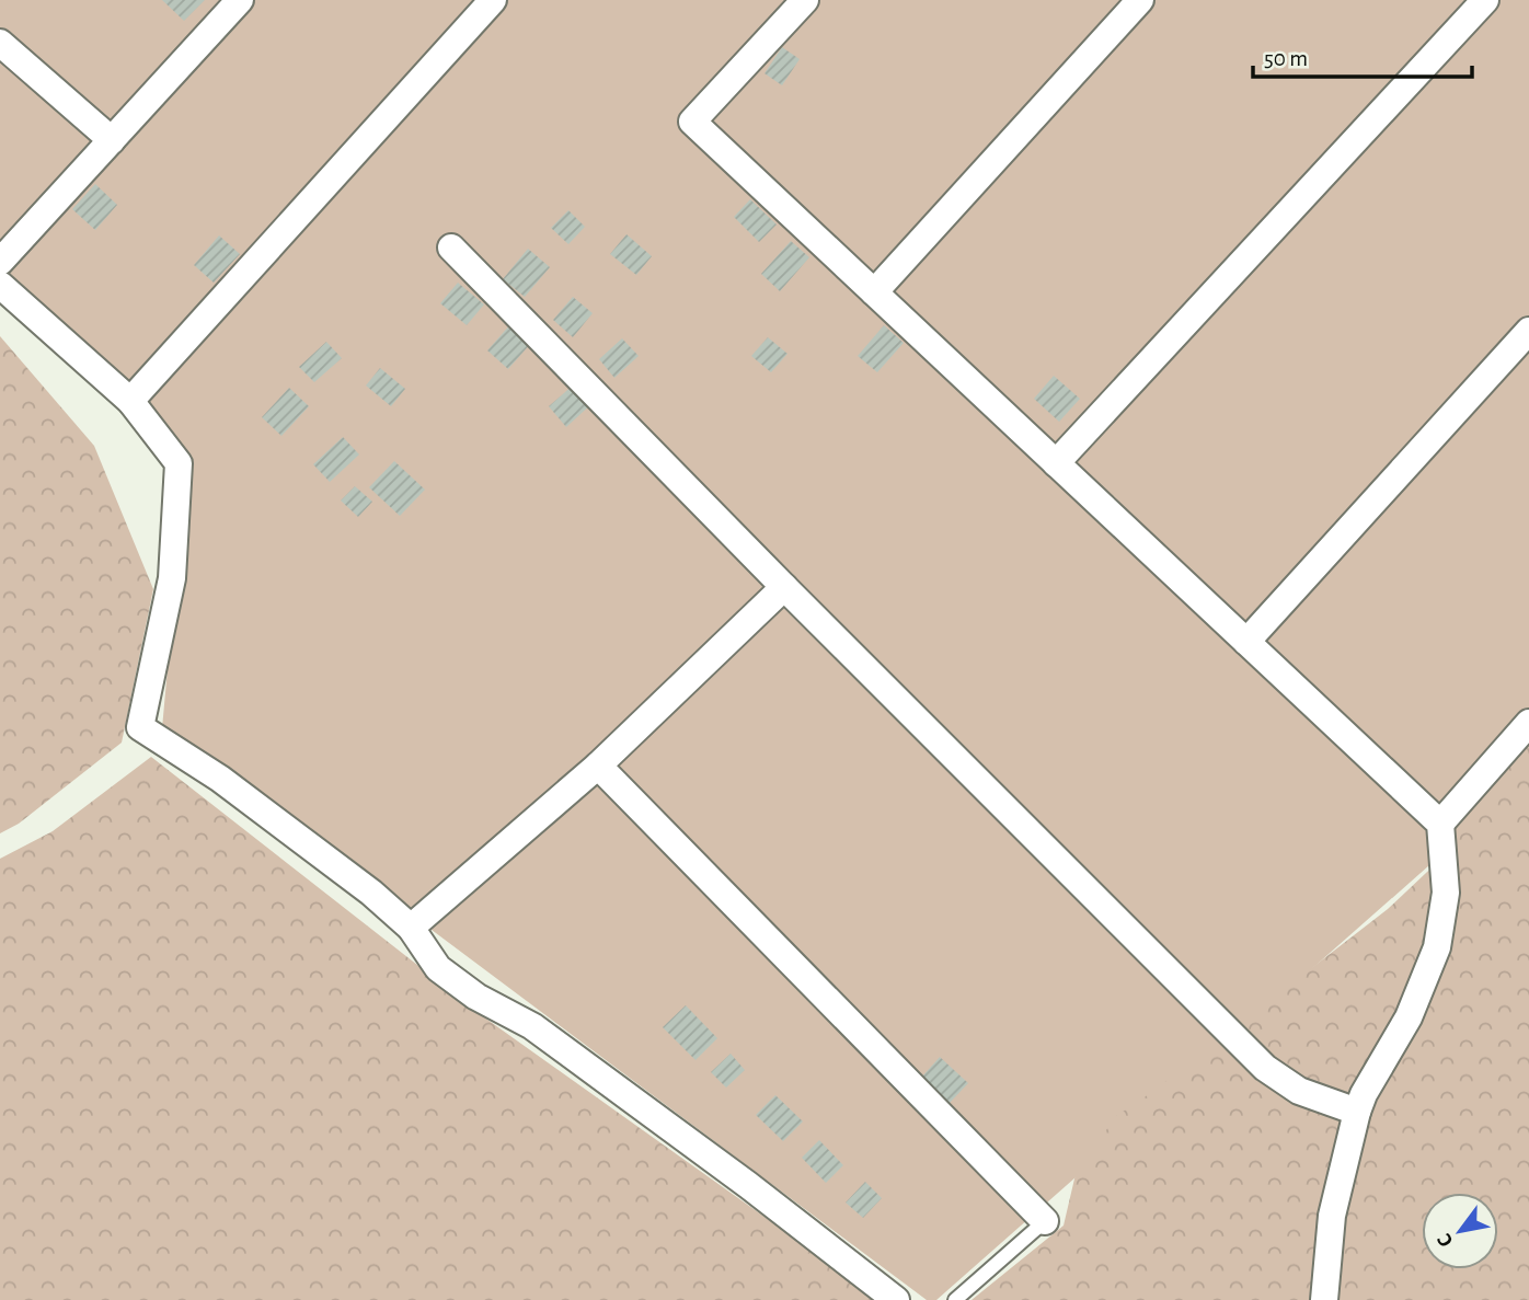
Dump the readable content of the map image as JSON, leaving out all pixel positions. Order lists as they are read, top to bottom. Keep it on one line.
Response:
{"scale_bar":"50 m","north":"bottom left"}
